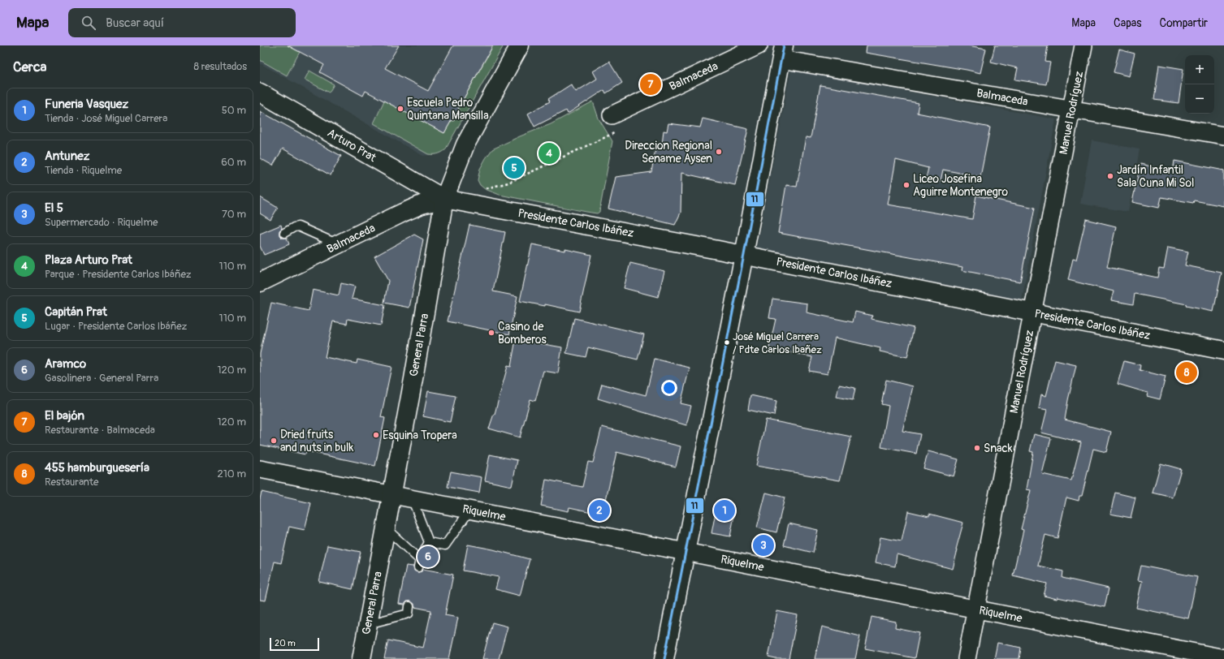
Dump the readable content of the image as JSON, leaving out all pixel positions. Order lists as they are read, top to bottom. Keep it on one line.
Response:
{"streets":{"street":["Balmaceda","Manuel Rodríguez","Arturo Prat","Presidente Carlos Ibáñez","General Parra","Riquelme"]},"crossings":[["Balmaceda","Manuel Rodríguez"],["Balmaceda","Arturo Prat"],["Balmaceda","Presidente Carlos Ibáñez"],["Balmaceda","General Parra"],["Manuel Rodríguez","Presidente Carlos Ibáñez"],["Manuel Rodríguez","Riquelme"],["Arturo Prat","Presidente Carlos Ibáñez"],["Arturo Prat","General Parra"],["Presidente Carlos Ibáñez","General Parra"],["General Parra","Riquelme"]],"places":["Escuela Pedro Quintana Mansilla","Direccion Regional Sename Aysen","Jardín Infantil Sala Cuna Mi Sol","Liceo Josefina Aguirre Montenegro","Casino de Bomberos","José Miguel Carrera / Pdte Carlos Ibañez","Esquina Tropera","Dried fruits and nuts in bulk","Snack"],"lines":["transit line 11"],"scale_bar":"20 m","page":{"header":"Mapa","search":"Buscar aquí","nav":["Mapa","Capas","Compartir"],"heading":["Cerca","8 resultados"],"map_buttons":["+","−"],"pins":["7","4","5","8","1","2","3","6"],"list":[{"mark":"1","name":"Funeria Vasquez","note":"Tienda · José Miguel Carrera","value":"50 m"},{"mark":"2","name":"Antunez","note":"Tienda · Riquelme","value":"60 m"},{"mark":"3","name":"El 5","note":"Supermercado · Riquelme","value":"70 m"},{"mark":"4","name":"Plaza Arturo Prat","note":"Parque · Presidente Carlos Ibáñez","value":"110 m"},{"mark":"5","name":"Capitán Prat","note":"Lugar · Presidente Carlos Ibáñez","value":"110 m"},{"mark":"6","name":"Aramco","note":"Gasolinera · General Parra","value":"120 m"},{"mark":"7","name":"El bajón","note":"Restaurante · Balmaceda","value":"120 m"},{"mark":"8","name":"455 hamburguesería","note":"Restaurante","value":"210 m"}],"scale":"20 m"}}
